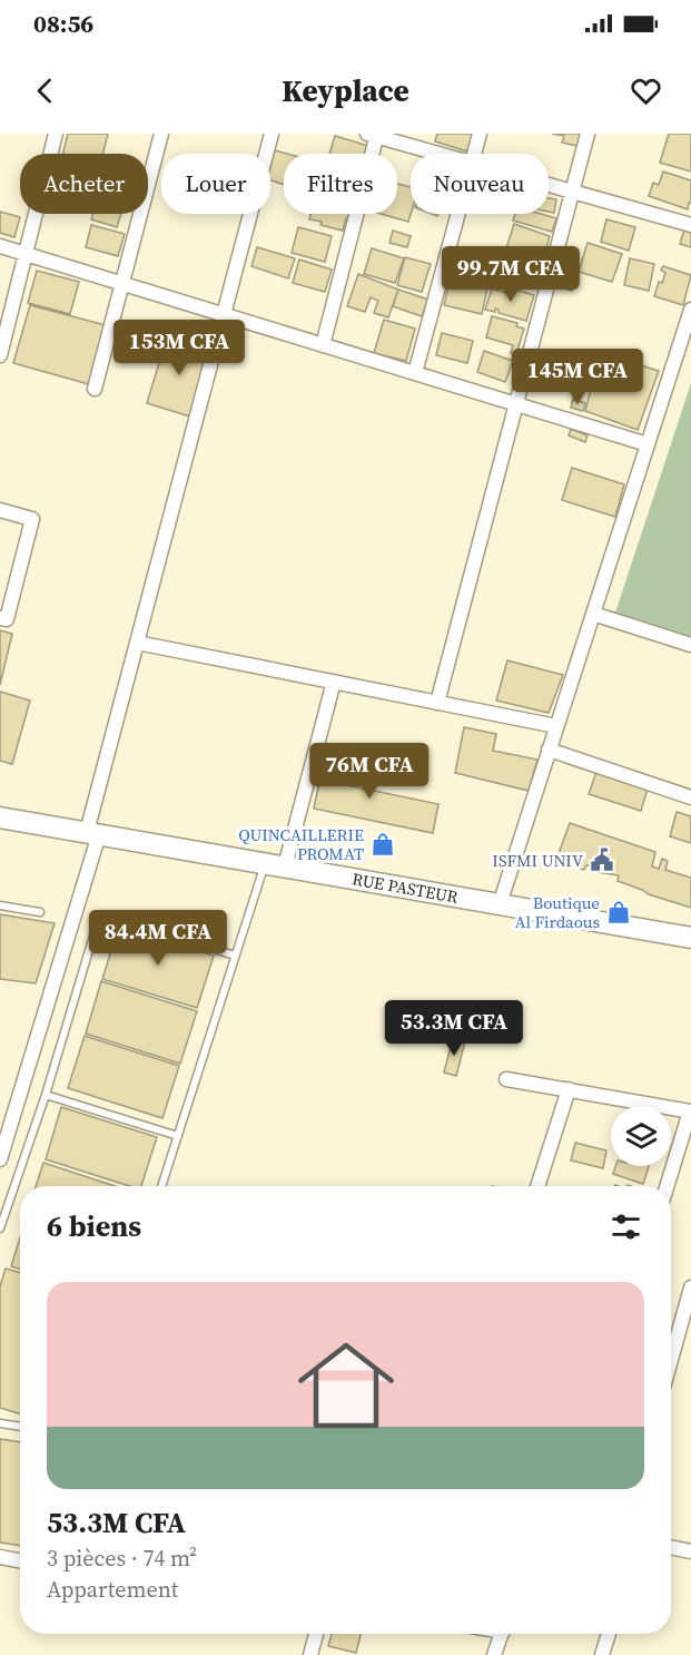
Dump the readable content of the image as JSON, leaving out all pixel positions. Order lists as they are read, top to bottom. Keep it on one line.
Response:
{"streets":{"main road":["RUE PASTEUR"]},"places":{"shop":["QUINCAILLERIE PROMAT","Boutique Al Firdaous"],"public building":["ISFMI UNIV"]},"page":{"status":"08:56","header":"Keyplace","chip":["Acheter","Louer","Filtres","Nouveau"],"price":["99.7M CFA","153M CFA","145M CFA","76M CFA","84.4M CFA","53.3M CFA"],"heading":"6 biens","list":[{"name":"53.3M CFA","note":"3 pièces · 74 m² · Appartement"}]}}
